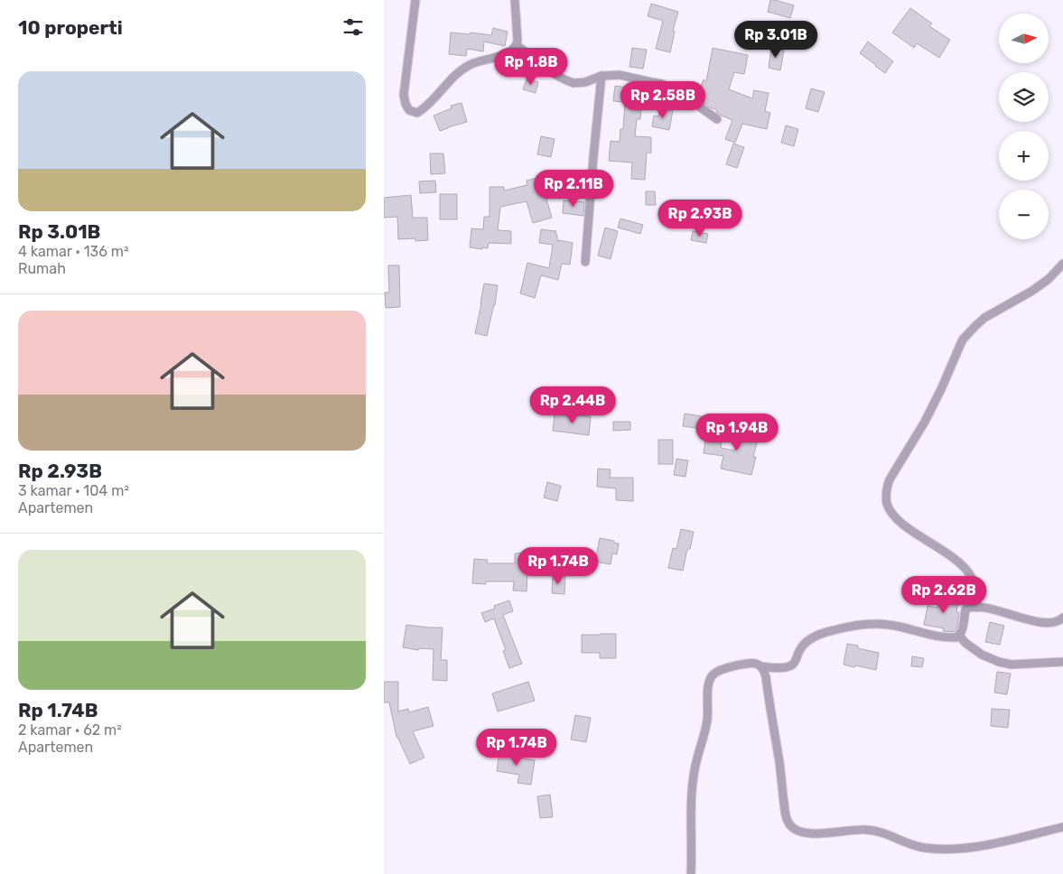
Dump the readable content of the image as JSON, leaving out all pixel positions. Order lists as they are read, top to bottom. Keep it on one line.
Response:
{"north":"right","page":{"heading":"10 properti","map_buttons":["+","−"],"price":["Rp 3.01B","Rp 1.8B","Rp 2.58B","Rp 2.11B","Rp 2.93B","Rp 2.44B","Rp 1.94B","Rp 1.74B","Rp 2.62B","Rp 1.74B"],"list":[{"name":"Rp 3.01B","note":"4 kamar · 136 m² · Rumah"},{"name":"Rp 2.93B","note":"3 kamar · 104 m² · Apartemen"},{"name":"Rp 1.74B","note":"2 kamar · 62 m² · Apartemen"}]}}
